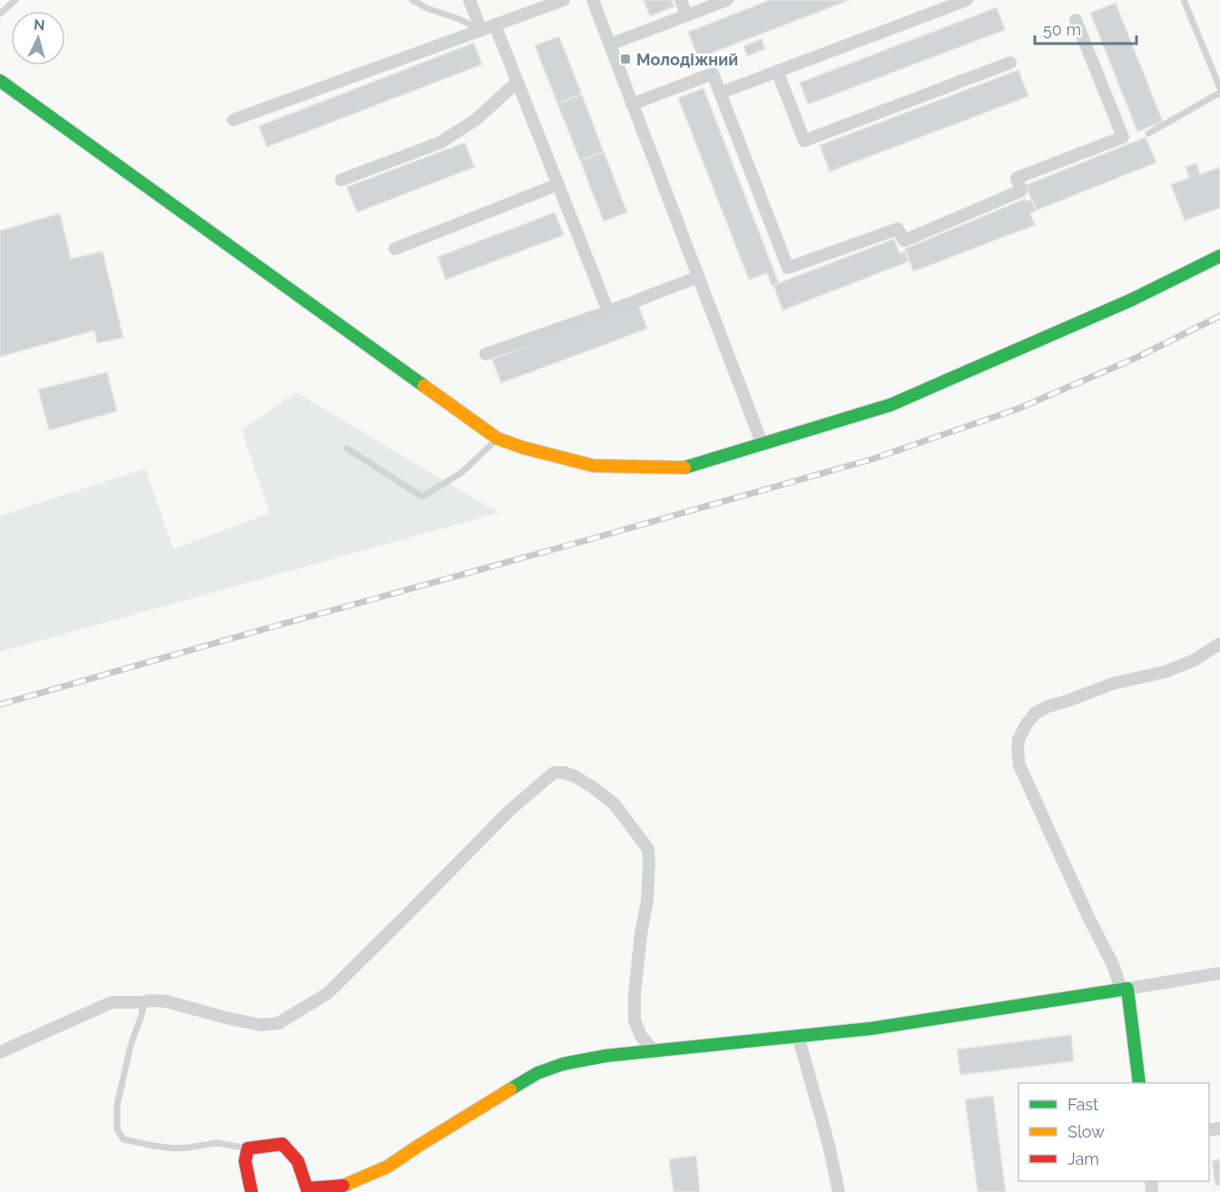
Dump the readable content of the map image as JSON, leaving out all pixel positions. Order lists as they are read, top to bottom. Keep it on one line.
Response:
{"places":{"transit":["Молодіжний"]},"legend":["Fast","Slow","Jam"],"scale_bar":"50 m","north":"top"}
